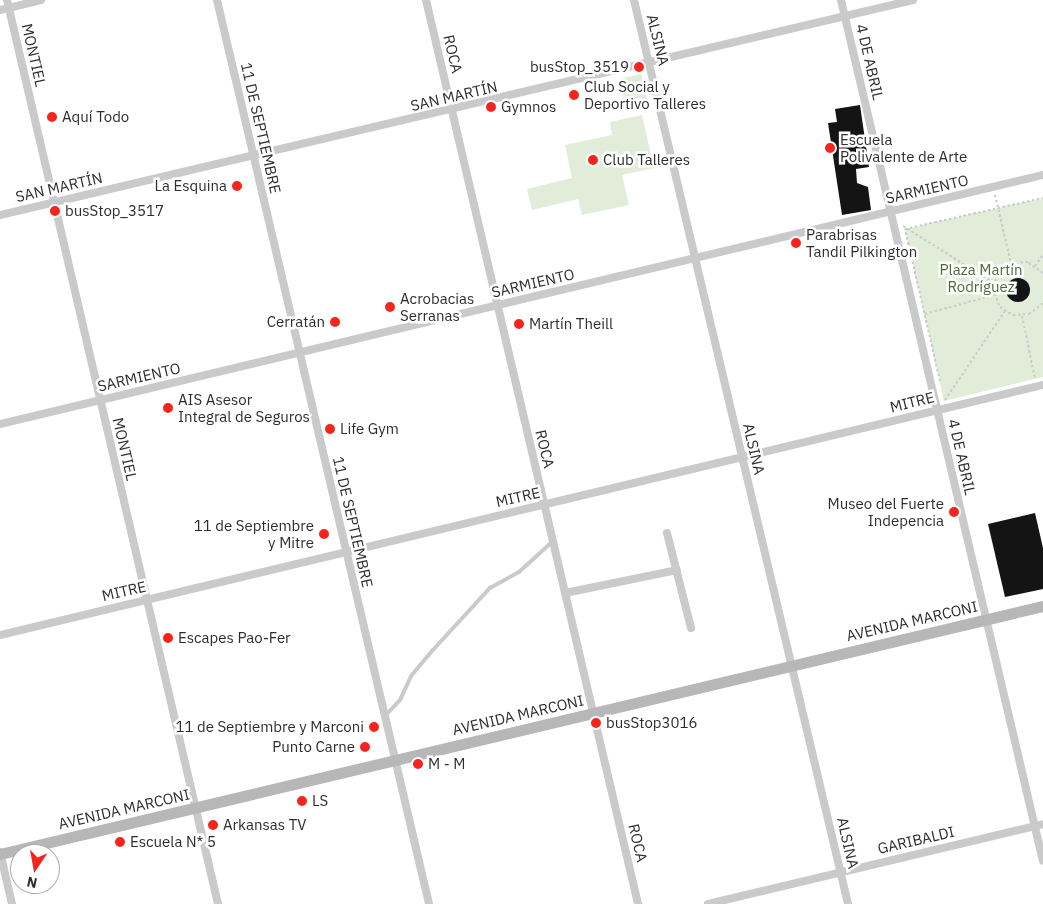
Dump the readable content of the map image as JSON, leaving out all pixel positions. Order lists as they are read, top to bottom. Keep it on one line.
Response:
{"streets":{"main road":["AVENIDA MARCONI"],"street":["ALSINA","ROCA","MONTIEL","4 DE ABRIL","SAN MARTÍN","11 DE SEPTIEMBRE","SARMIENTO","MITRE","GARIBALDI"]},"crossings":[["ALSINA","SAN MARTÍN"],["ALSINA","SARMIENTO"],["ALSINA","MITRE"],["ALSINA","AVENIDA MARCONI"],["ALSINA","GARIBALDI"],["ROCA","SAN MARTÍN"],["ROCA","SARMIENTO"],["ROCA","MITRE"],["ROCA","AVENIDA MARCONI"],["MONTIEL","SAN MARTÍN"],["MONTIEL","SARMIENTO"],["MONTIEL","MITRE"],["MONTIEL","AVENIDA MARCONI"],["4 DE ABRIL","SAN MARTÍN"],["4 DE ABRIL","SARMIENTO"],["4 DE ABRIL","MITRE"],["4 DE ABRIL","AVENIDA MARCONI"],["4 DE ABRIL","GARIBALDI"],["SAN MARTÍN","11 DE SEPTIEMBRE"],["11 DE SEPTIEMBRE","SARMIENTO"],["11 DE SEPTIEMBRE","MITRE"],["11 DE SEPTIEMBRE","AVENIDA MARCONI"]],"parks":["Plaza Martín Rodríguez"],"places":["busStop_3519","Club Social y Deportivo Talleres","Gymnos","Aquí Todo","Escuela Polivalente de Arte","Club Talleres","La Esquina","busStop_3517","Parabrisas Tandil Pilkington","Acrobacias Serranas","Cerratán","Martín Theill","AIS Asesor Integral de Seguros","Life Gym","Museo del Fuerte Indepencia","11 de Septiembre y Mitre","Escapes Pao-Fer","busStop3016","11 de Septiembre y Marconi","Punto Carne","M - M","LS","Arkansas TV","Escuela N* 5"],"north":"bottom"}
